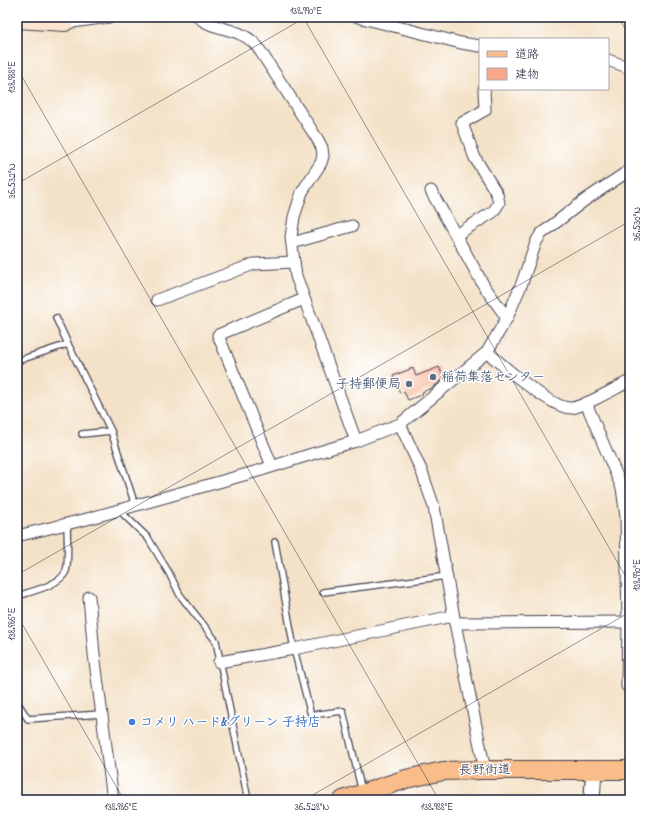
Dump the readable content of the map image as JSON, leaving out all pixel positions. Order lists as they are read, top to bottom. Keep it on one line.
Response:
{"streets":{"main road":["長野街道"]},"places":["稲荷集落センター","子持郵便局","コメリ ハード&グリーン 子持店"],"legend":["道路","建物"],"coordinates":["138.990°E","138.988°E","36.532°N","36.530°N","138.986°E","36.528°N"]}
